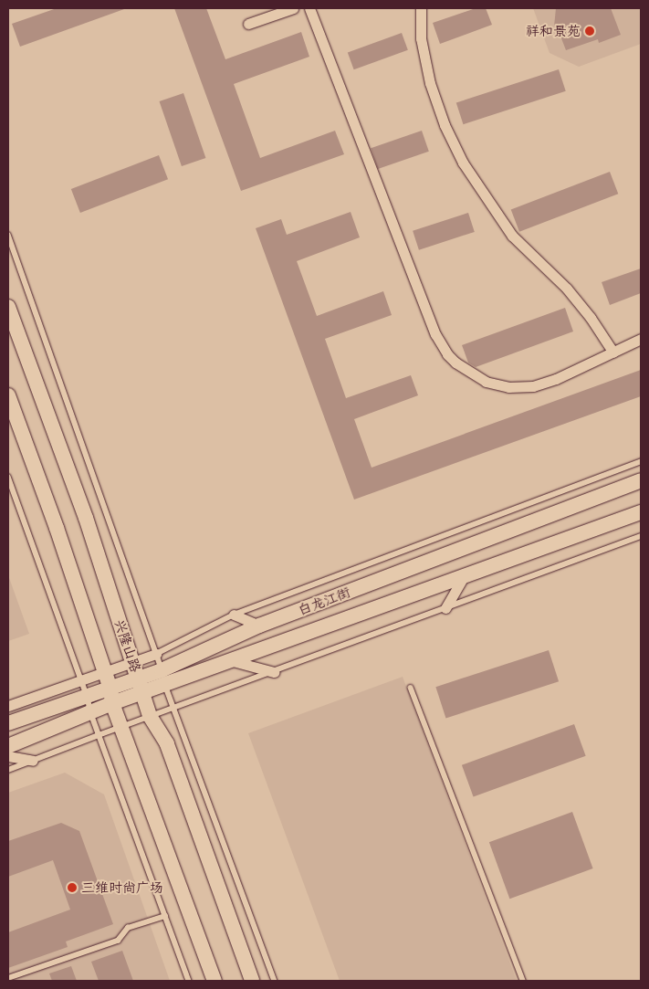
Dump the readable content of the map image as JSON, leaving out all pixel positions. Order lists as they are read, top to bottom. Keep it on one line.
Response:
{"streets":{"street":["白龙江街","兴隆山路"]},"crossings":[["白龙江街","兴隆山路"]],"places":["祥和景苑","三维时尚广场"]}
